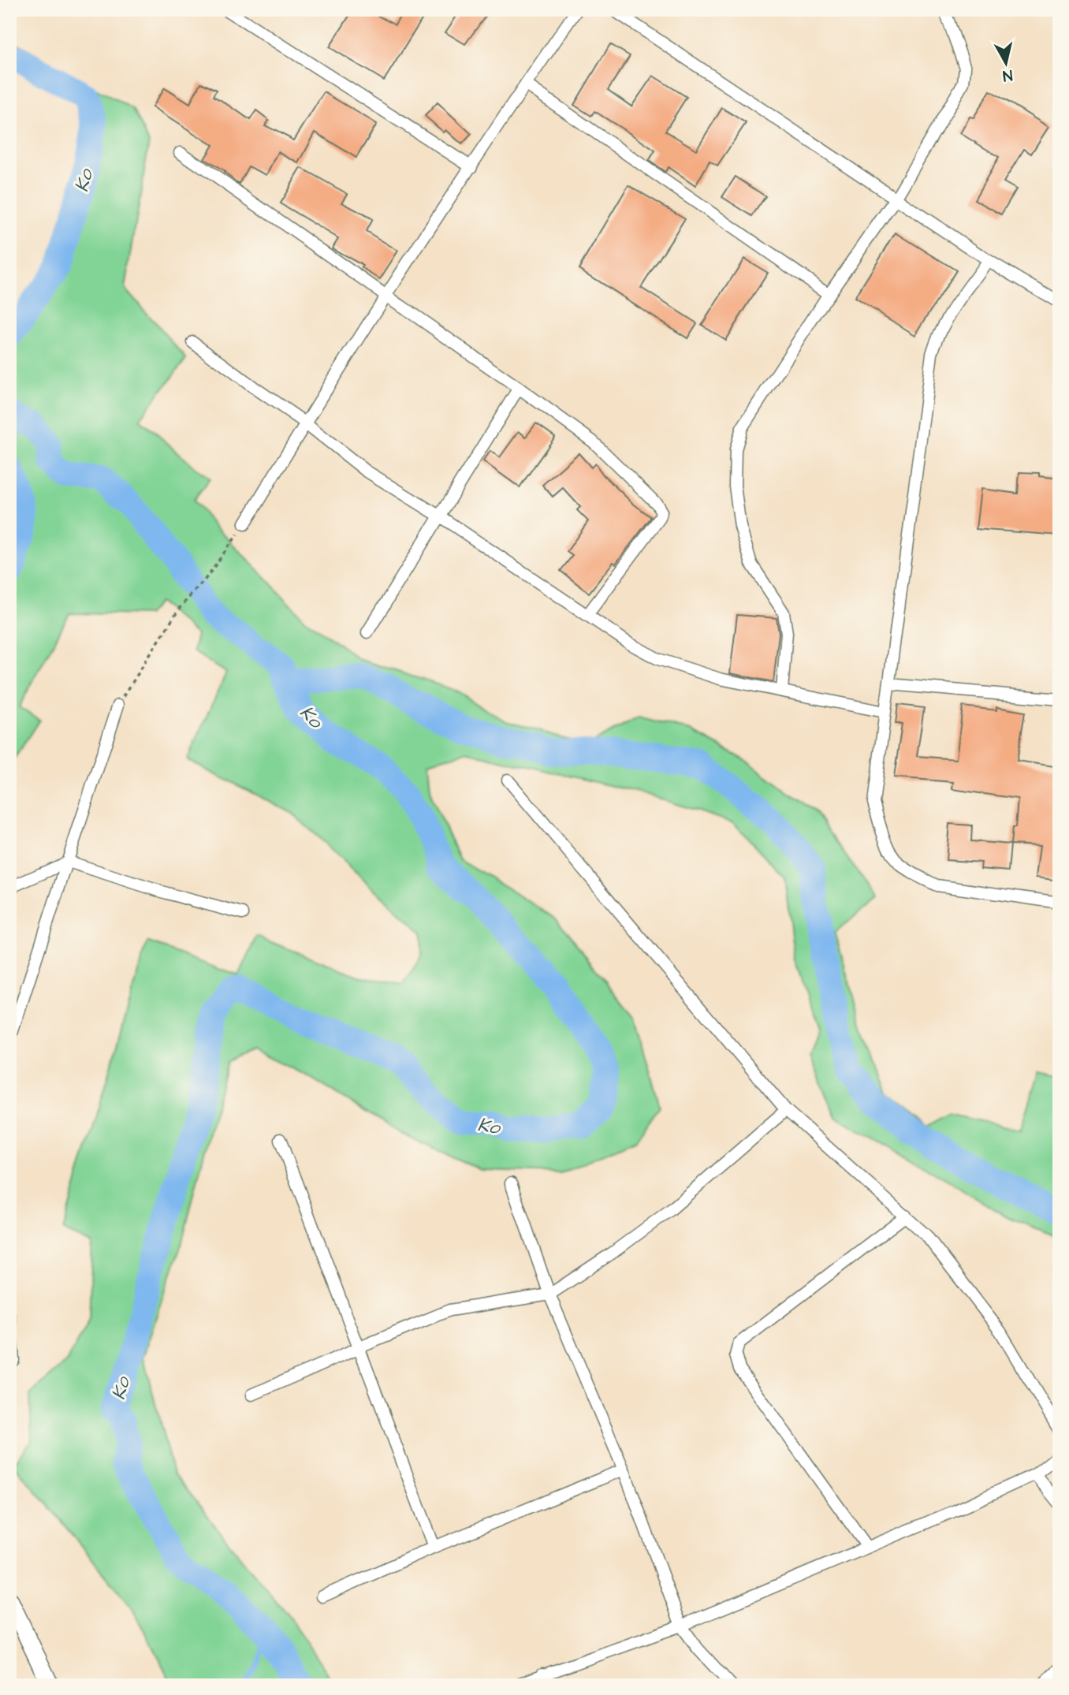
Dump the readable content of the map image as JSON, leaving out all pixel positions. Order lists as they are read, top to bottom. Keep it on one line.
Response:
{"water":["Ko"],"north":"bottom"}
